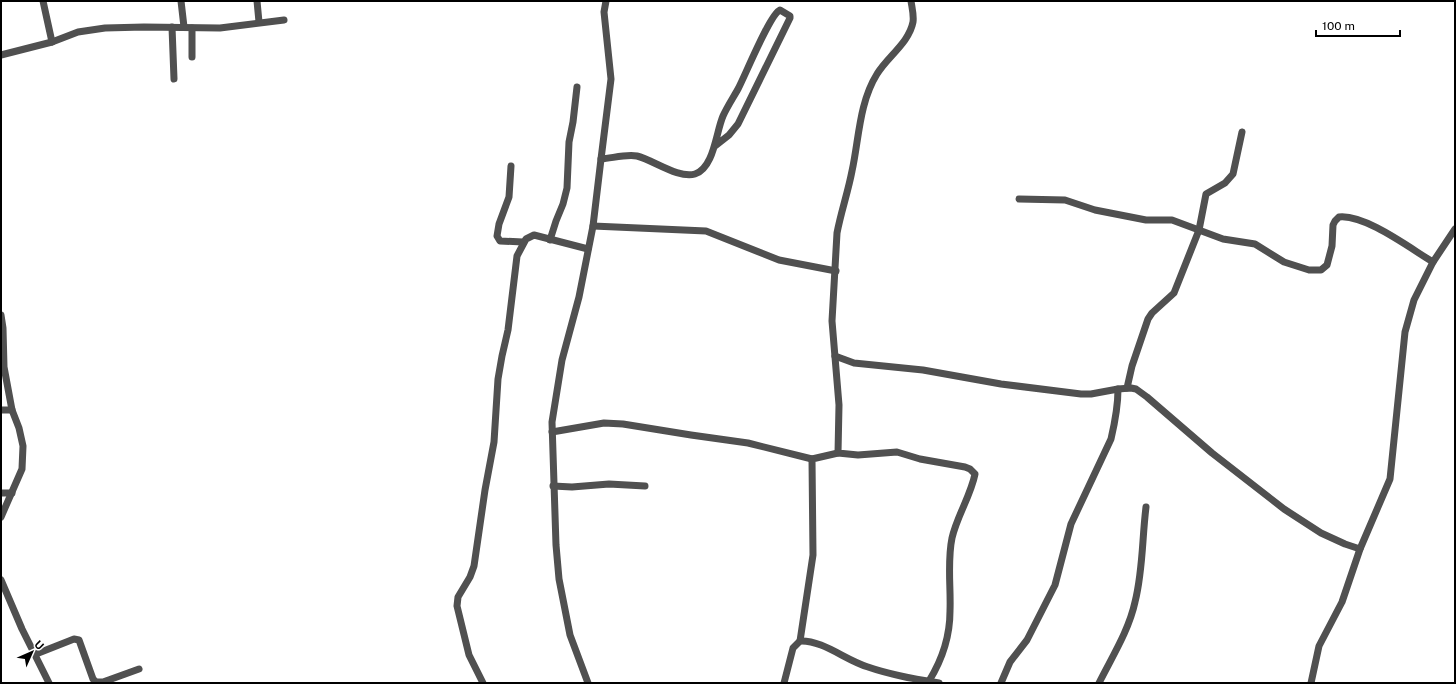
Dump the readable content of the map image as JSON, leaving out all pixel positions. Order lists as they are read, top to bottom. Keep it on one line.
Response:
{"scale_bar":"100 m","north":"top right"}
